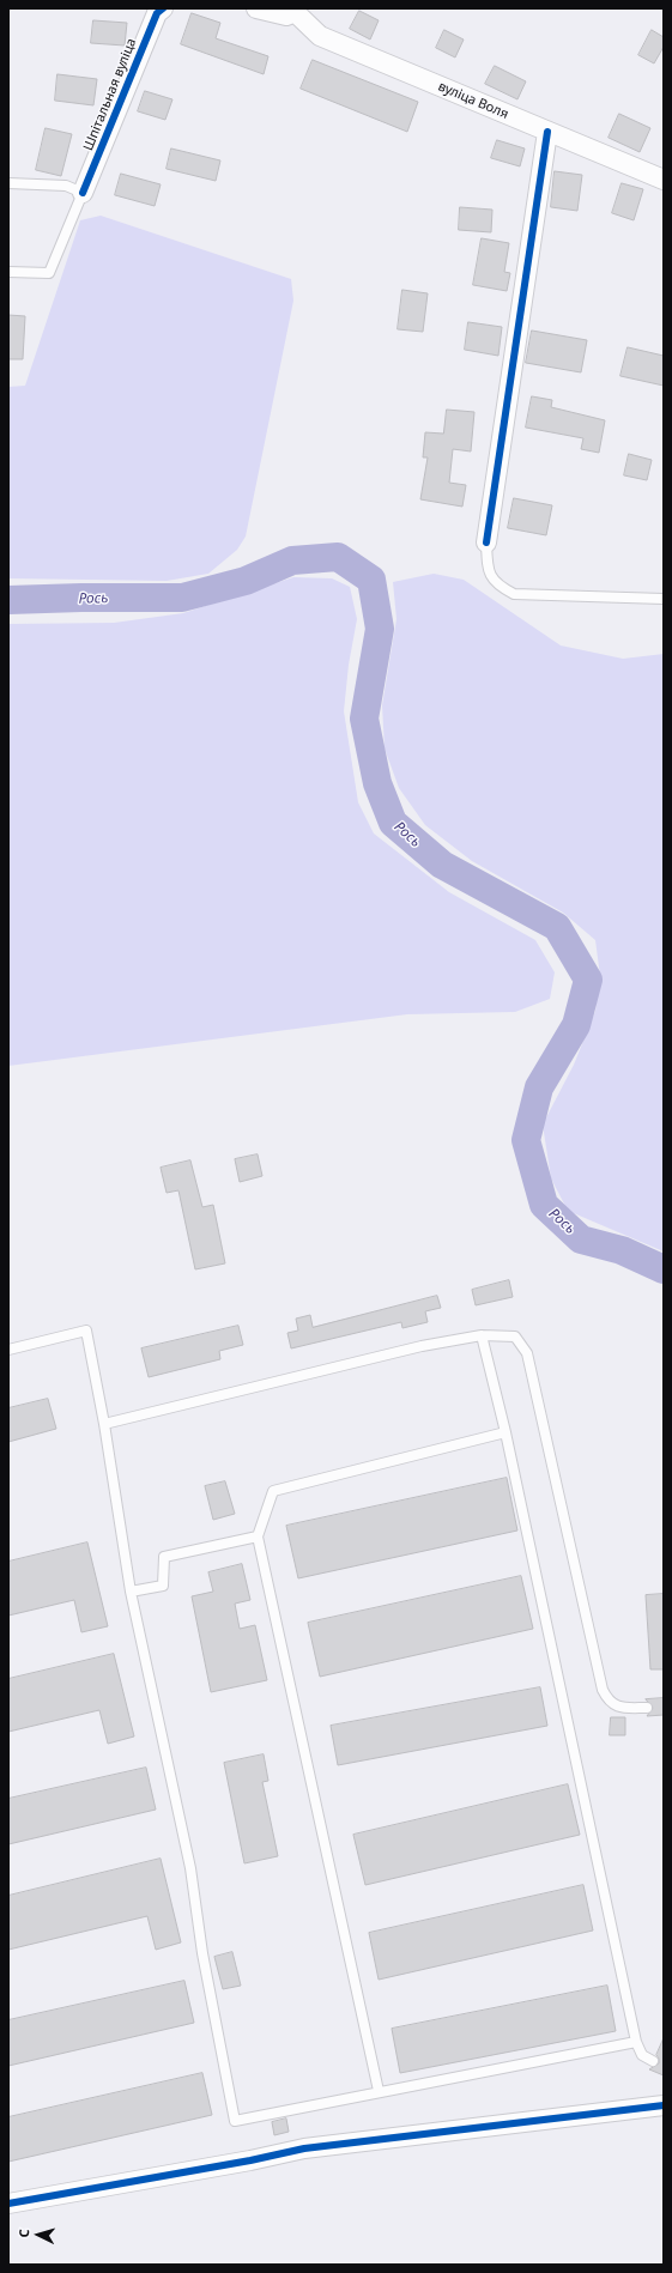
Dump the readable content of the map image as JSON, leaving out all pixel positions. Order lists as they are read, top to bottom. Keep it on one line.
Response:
{"streets":{"street":["Шпітальная вуліца","вуліца Воля"]},"water":["Рось"],"north":"left"}
